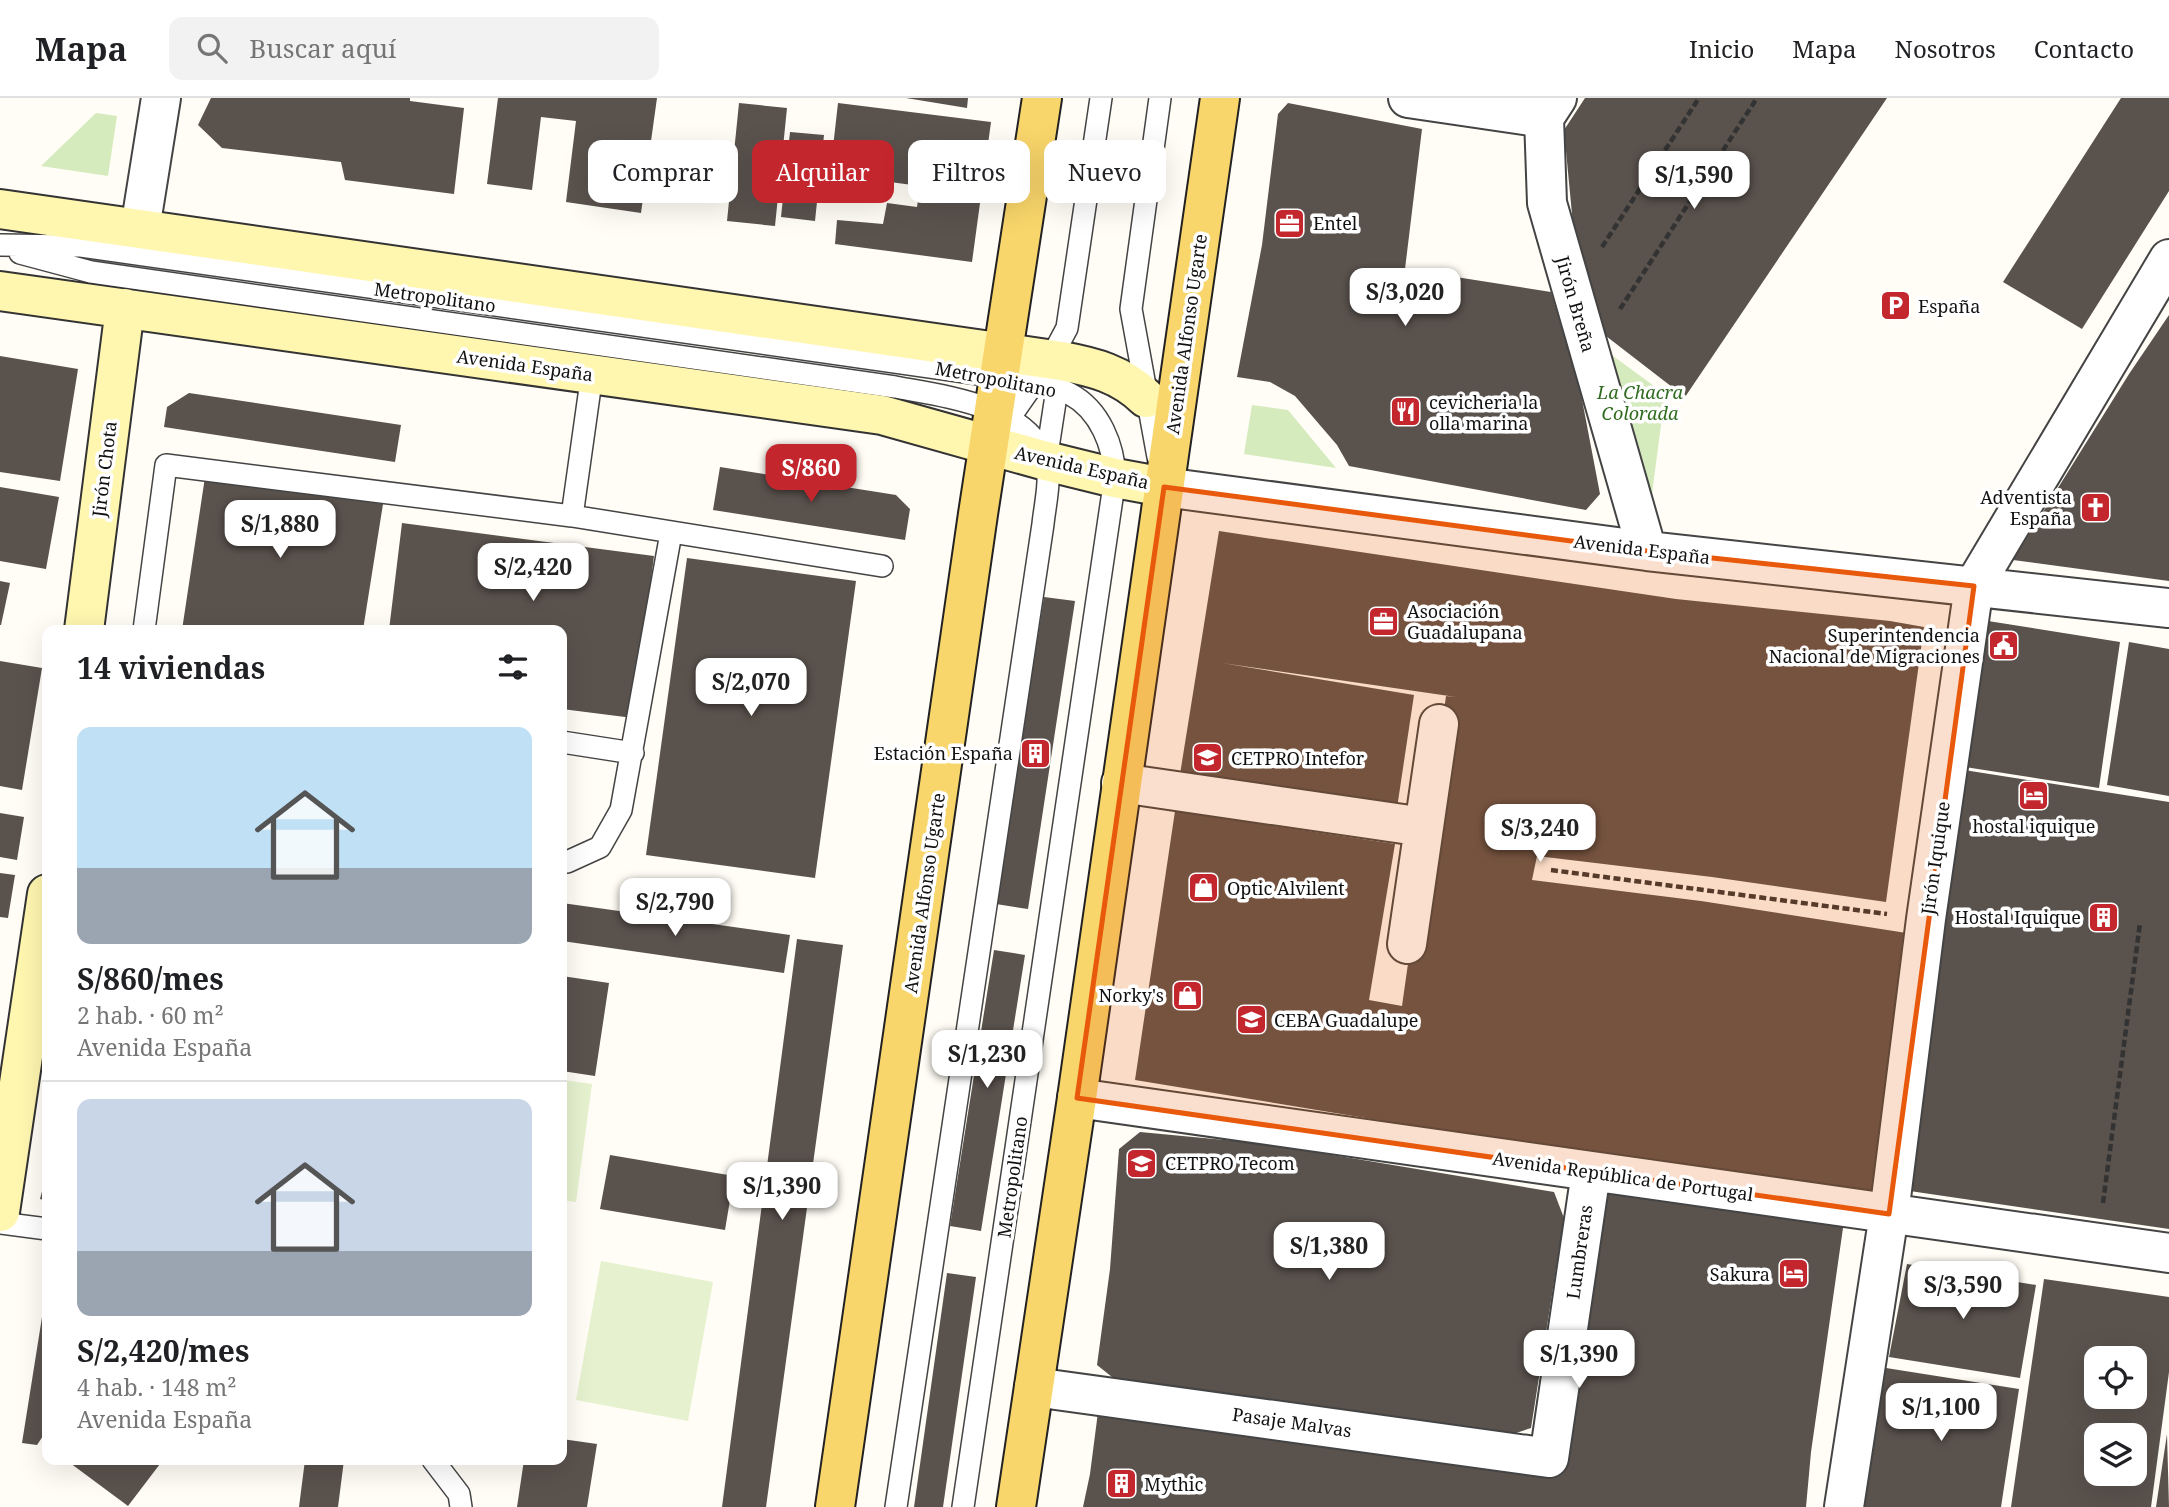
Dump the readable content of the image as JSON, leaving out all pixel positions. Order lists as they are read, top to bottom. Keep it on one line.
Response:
{"streets":{"main road":["Avenida Alfonso Ugarte"],"street":["Jirón Breña","Avenida España","Jirón Chota","Jirón Iquique","Avenida República de Portugal","Lumbreras","Pasaje Malvas"],"lane":["Metropolitano"]},"crossings":[["Metropolitano","Avenida Alfonso Ugarte"],["Metropolitano","Avenida España"],["Jirón Breña","Avenida España"],["Avenida Alfonso Ugarte","Avenida España"],["Avenida Alfonso Ugarte","Avenida República de Portugal"],["Avenida Alfonso Ugarte","Pasaje Malvas"],["Avenida España","Jirón Chota"],["Avenida España","Jirón Iquique"],["Jirón Iquique","Avenida República de Portugal"],["Avenida República de Portugal","Lumbreras"],["Lumbreras","Pasaje Malvas"]],"parks":["La Chacra Colorada"],"places":{"office":["Entel","Asociación Guadalupana"],"parking":["España"],"restaurant":["cevicheria la olla marina"],"church":["Adventista España"],"public building":["Superintendencia Nacional de Migraciones"],"building":["Estación España","Hostal Iquique","Mythic"],"school or university":["CETPRO Intefor","CEBA Guadalupe","CETPRO Tecom"],"hotel":["hostal iquique","Sakura"],"shop":["Optic Alvilent","Norky's"]},"page":{"header":"Mapa","search":"Buscar aquí","nav":["Inicio","Mapa","Nosotros","Contacto"],"chip":["Comprar","Alquilar","Filtros","Nuevo"],"price":["S/1,590","S/3,020","S/860","S/1,880","S/2,420","S/2,070","S/3,240","S/2,790","S/1,230","S/1,390","S/1,380","S/3,590","S/1,390","S/1,100"],"heading":"14 viviendas","list":[{"name":"S/860/mes","note":"2 hab. · 60 m² · Avenida España"},{"name":"S/2,420/mes","note":"4 hab. · 148 m² · Avenida España"}]}}
